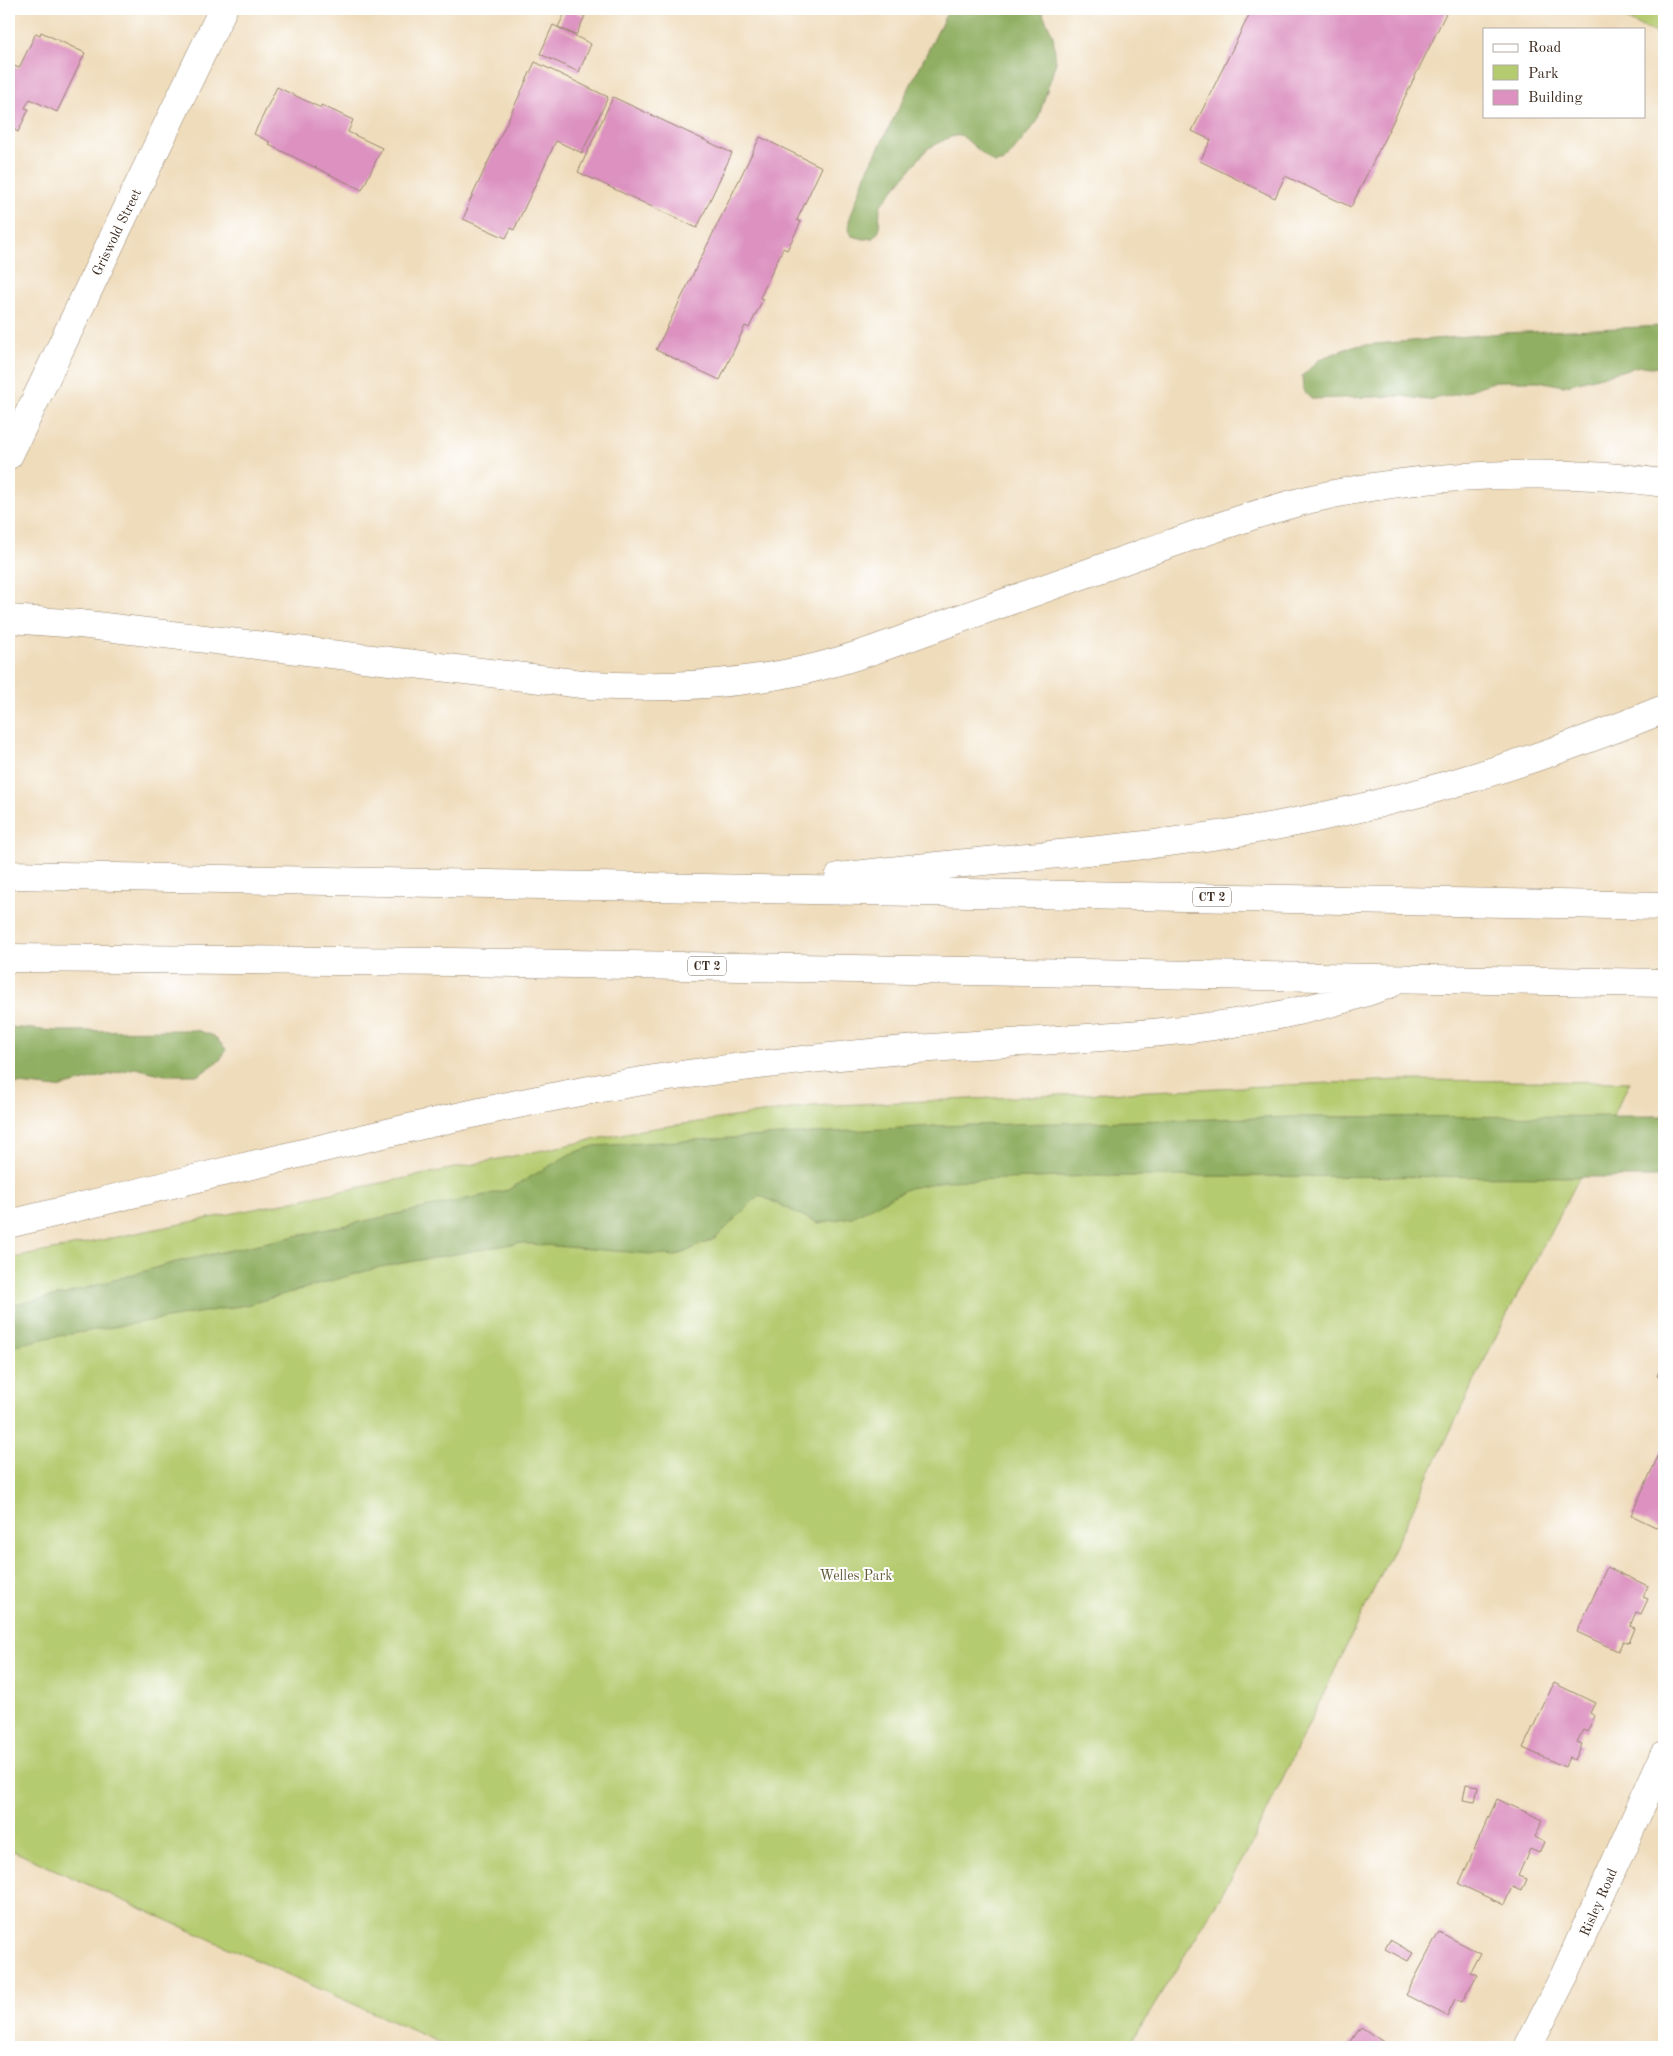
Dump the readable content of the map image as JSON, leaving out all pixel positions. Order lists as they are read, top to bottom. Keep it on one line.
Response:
{"streets":{"main road":["Griswold Street","CT 2","Risley Road"]},"parks":["Welles Park"],"legend":["Road","Park","Building"]}
